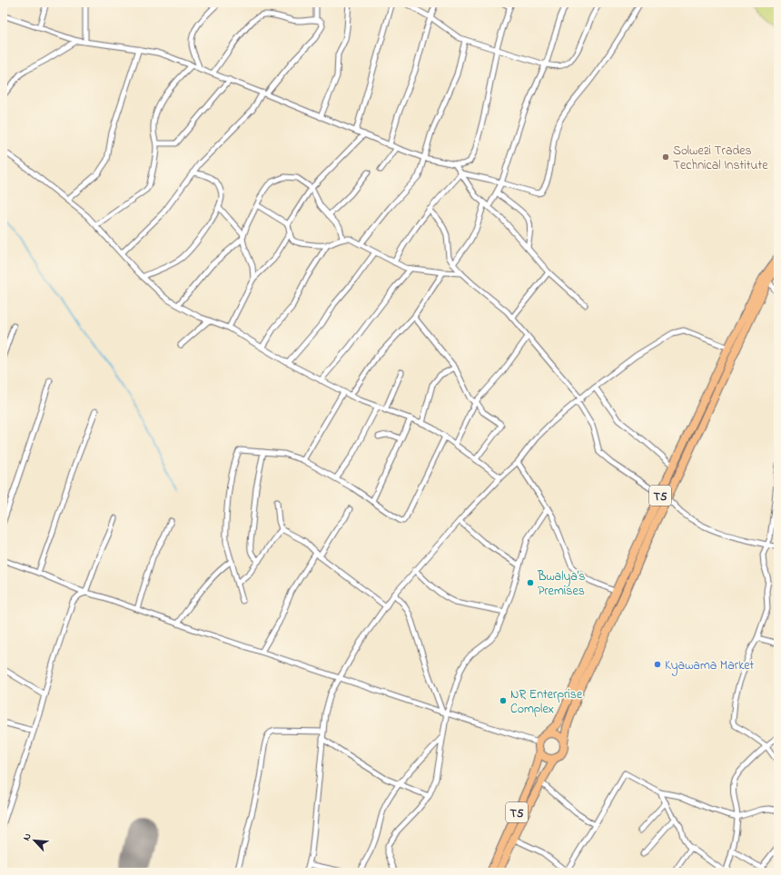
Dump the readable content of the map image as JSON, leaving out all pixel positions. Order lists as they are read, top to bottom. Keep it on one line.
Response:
{"streets":{"highway":["T5"]},"places":["Solwezi Trades Technical Institute","Bwalya's Premises","Kyawama Market","NR Enterprise Complex"],"north":"top left"}
